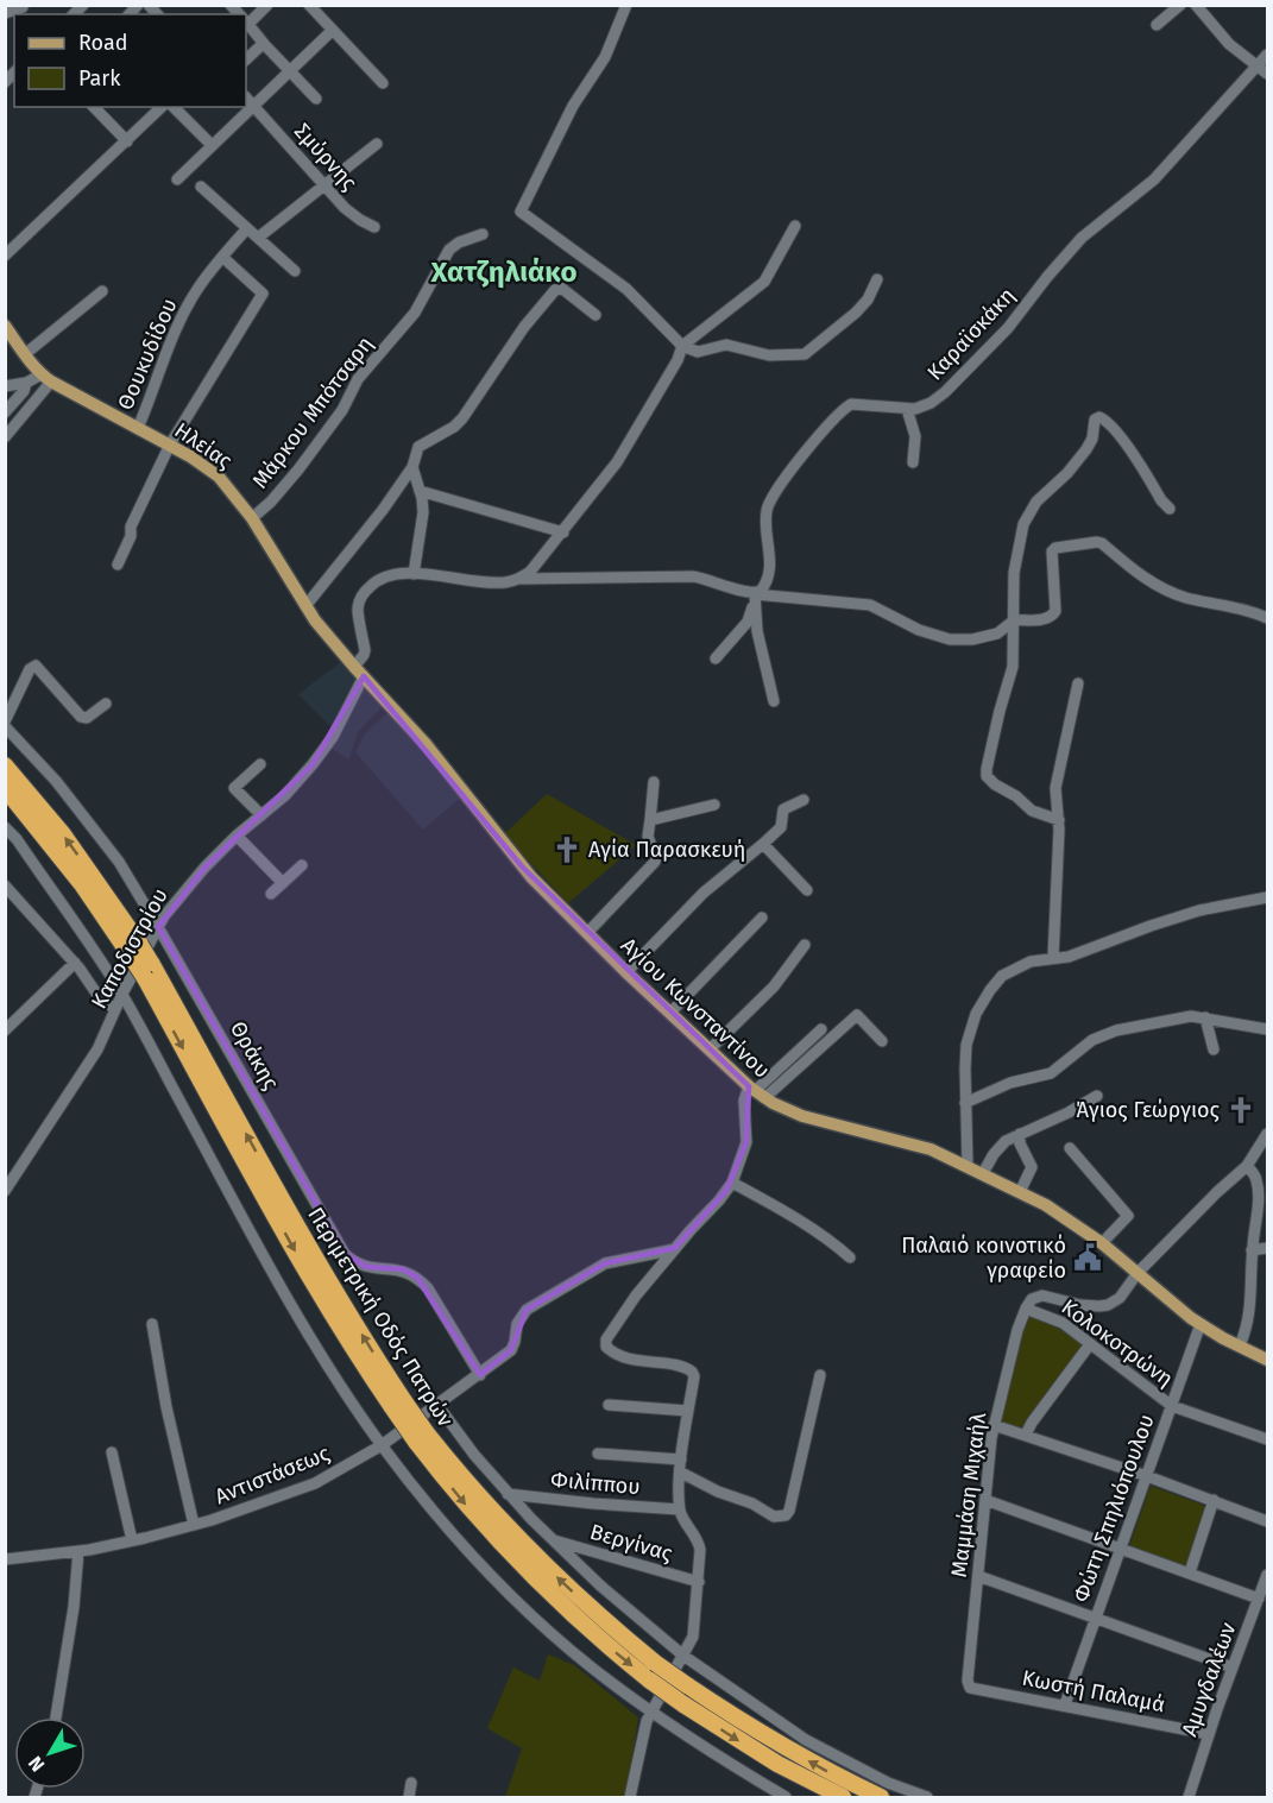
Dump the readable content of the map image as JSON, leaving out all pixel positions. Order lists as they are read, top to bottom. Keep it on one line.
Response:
{"streets":{"highway":["Περιμετρική Οδός Πατρών"],"main road":["Ηλείας","Αγίου Κωνσταντίνου"],"street":["Σμύρνης","Καραϊσκάκη","Θουκυδίδου","Μάρκου Μπότσαρη","Καποδιστρίου","Θράκης","Κολοκοτρώνη","Αντιστάσεως","Φιλίππου","Μαμμάση Μιχαήλ","Φώτη Σπηλιόπουλου","Βεργίνας","Αμυγδαλέων","Κωστή Παλαμά"]},"crossings":[["Θουκυδίδου","Ηλείας"],["Μάρκου Μπότσαρη","Ηλείας"],["Ηλείας","Καποδιστρίου"],["Ηλείας","Αγίου Κωνσταντίνου"],["Καποδιστρίου","Αγίου Κωνσταντίνου"],["Καποδιστρίου","Θράκης"],["Αγίου Κωνσταντίνου","Φώτη Σπηλιόπουλου"],["Θράκης","Αντιστάσεως"],["Κολοκοτρώνη","Μαμμάση Μιχαήλ"],["Κολοκοτρώνη","Φώτη Σπηλιόπουλου"],["Μαμμάση Μιχαήλ","Κωστή Παλαμά"],["Φώτη Σπηλιόπουλου","Κωστή Παλαμά"],["Αμυγδαλέων","Κωστή Παλαμά"]],"districts":["Χατζηλιάκο"],"places":{"church":["Αγία Παρασκευή","Άγιος Γεώργιος"],"public building":["Παλαιό κοινοτικό γραφείο"]},"legend":["Road","Park"],"north":"bottom left"}
